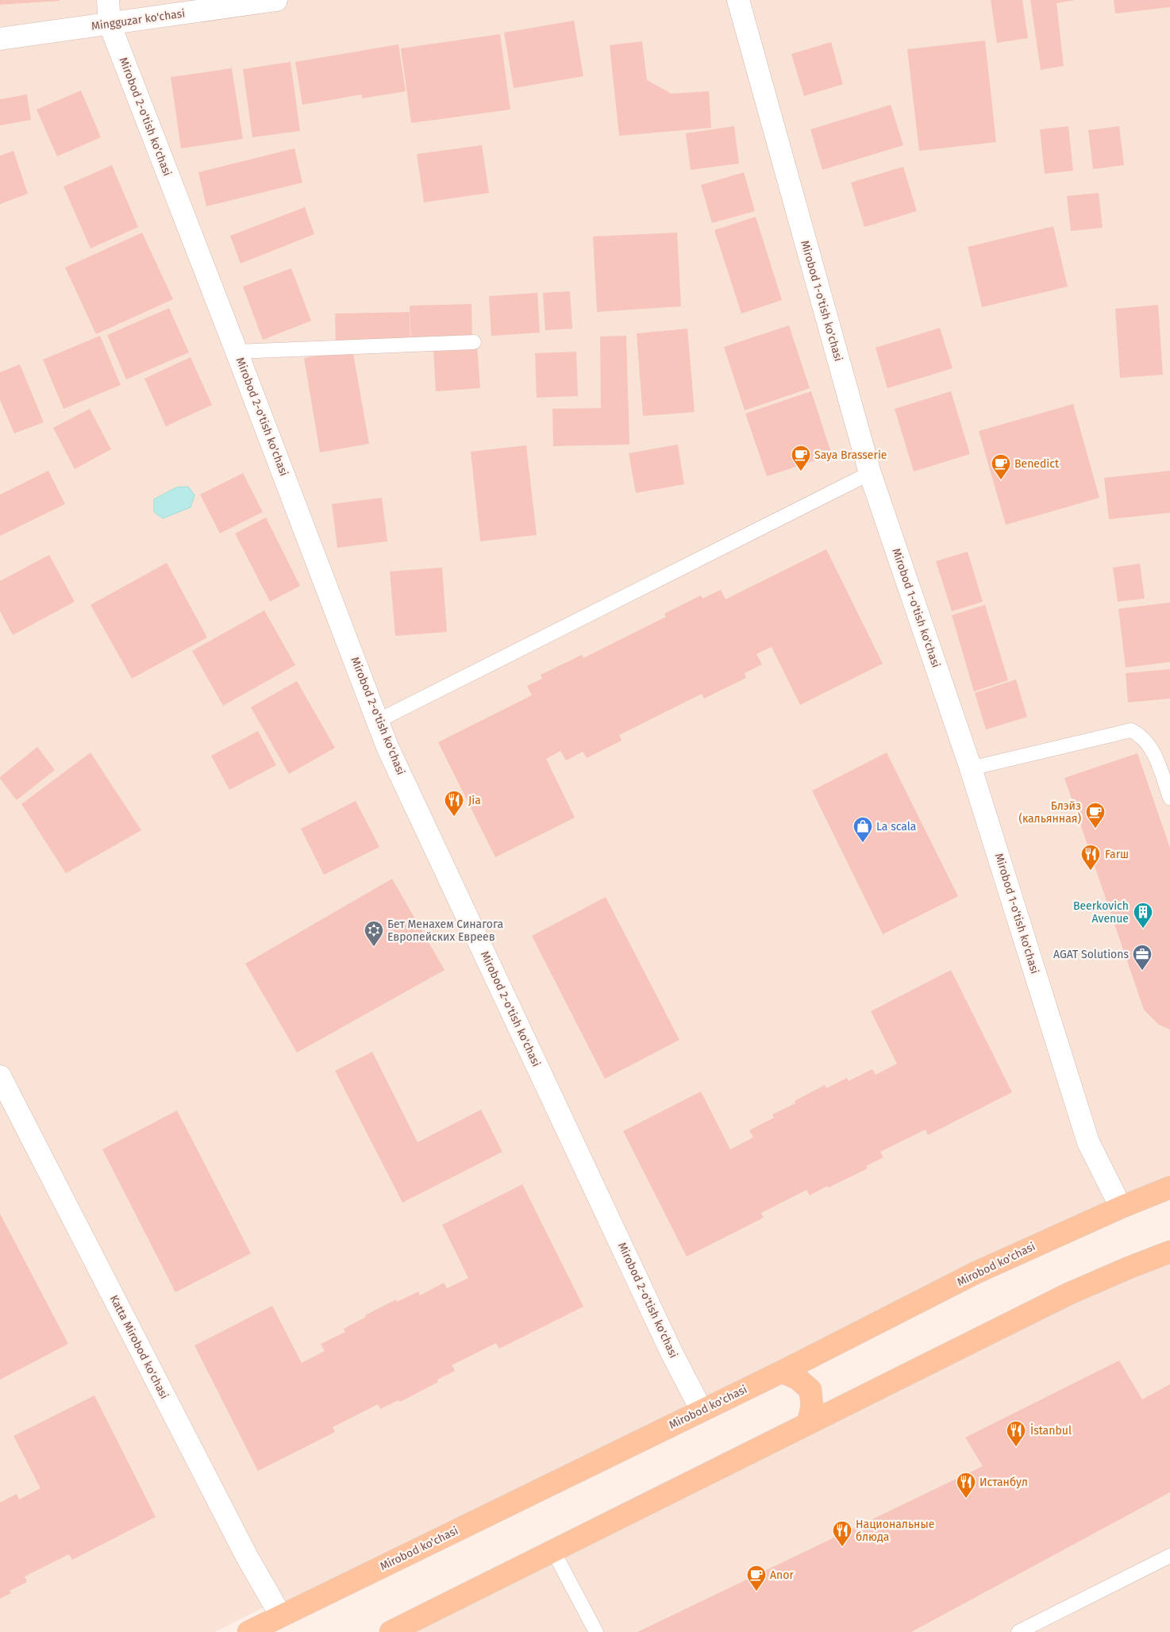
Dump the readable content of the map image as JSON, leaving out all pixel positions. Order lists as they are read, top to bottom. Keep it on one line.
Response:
{"streets":{"main road":["Mirobod ko'chasi"],"street":["Mingguzar ko'chasi","Mirobod 2-o'tish ko'chasi","Mirobod 1-o'tish ko'chasi","Katta Mirobod ko'chasi"]},"crossings":[["Mingguzar ko'chasi","Mirobod 2-o'tish ko'chasi"],["Mirobod 2-o'tish ko'chasi","Mirobod ko'chasi"],["Mirobod 1-o'tish ko'chasi","Mirobod ko'chasi"],["Mirobod ko'chasi","Katta Mirobod ko'chasi"]],"places":{"cafe":["Saya Brasserie","Benedict","Блэйз (кальянная)","Anor"],"restaurant":["Jia","Farш","İstanbul","Истанбул","Национальные блюда"],"shop":["La scala"],"building":["Beerkovich Avenue"],"synagogue":["Бет Менахем Синагога Европейских Евреев"],"office":["AGAT Solutions"]}}
